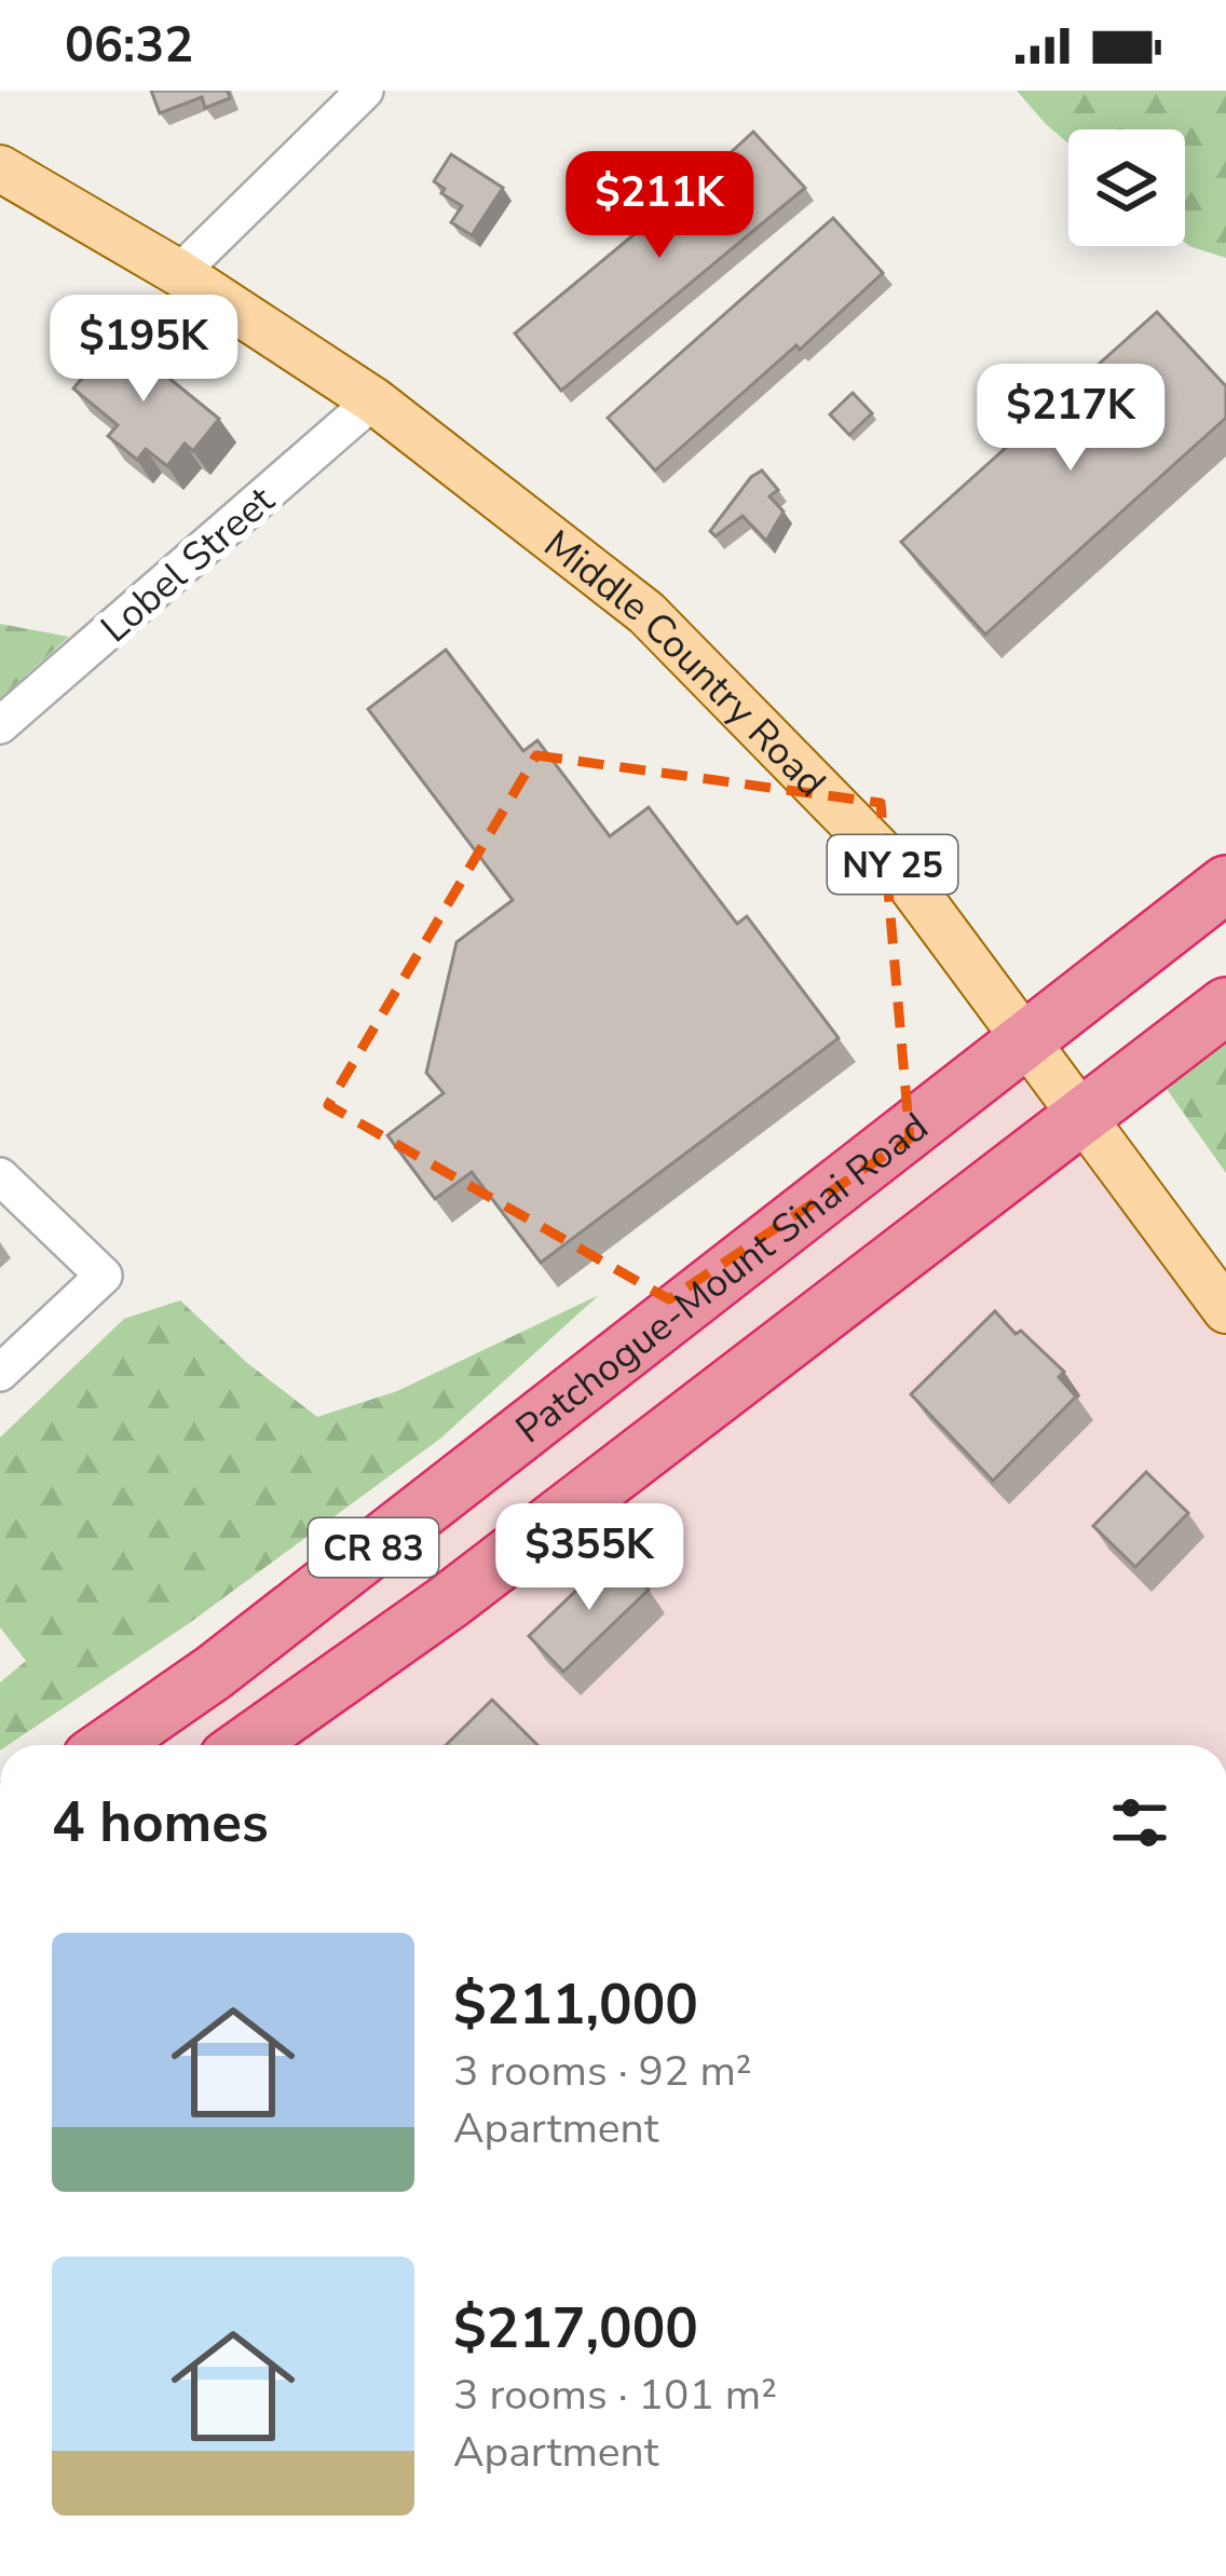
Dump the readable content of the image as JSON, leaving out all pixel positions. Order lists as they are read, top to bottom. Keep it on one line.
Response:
{"streets":{"highway":["Patchogue-Mount Sinai Road","CR 83"],"main road":["Middle Country Road","NY 25"],"street":["Lobel Street"]},"crossings":[["Lobel Street","Middle Country Road"],["Middle Country Road","Patchogue-Mount Sinai Road"],["Middle Country Road","CR 83"]],"page":{"status":"06:32","price":["$211K","$195K","$217K","$355K"],"heading":"4 homes","list":[{"name":"$211,000","note":"3 rooms · 92 m² · Apartment"},{"name":"$217,000","note":"3 rooms · 101 m² · Apartment"}]}}
